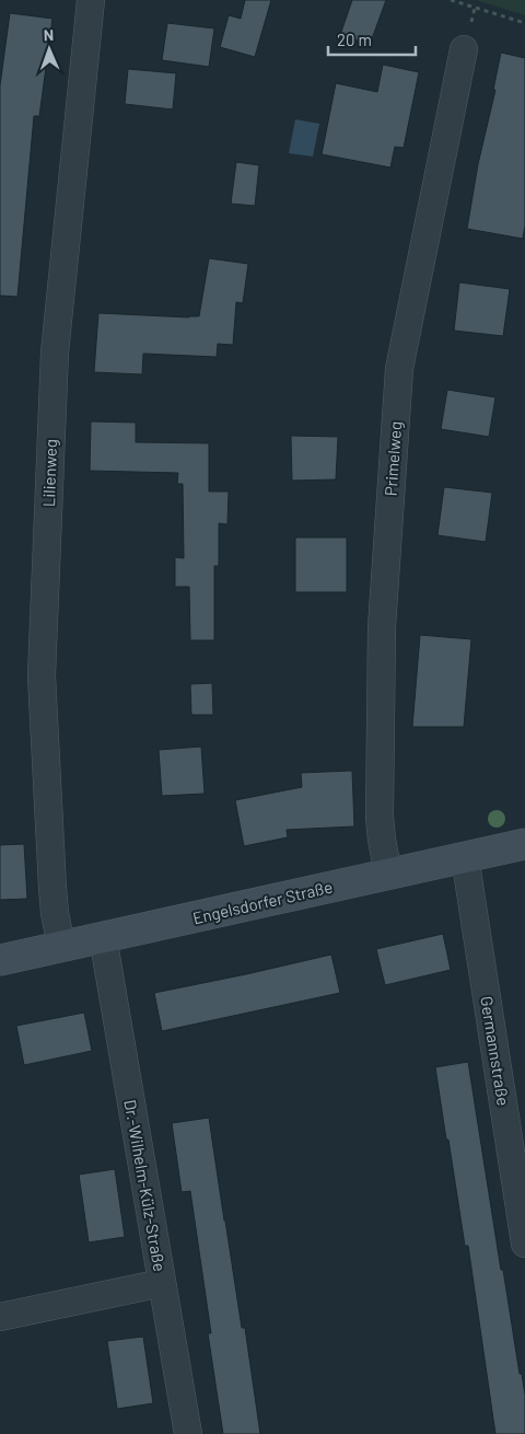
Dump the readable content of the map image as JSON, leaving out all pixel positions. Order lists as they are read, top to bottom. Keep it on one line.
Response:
{"streets":{"street":["Primelweg","Lilienweg","Engelsdorfer Straße","Germannstraße","Dr.-Wilhelm-Külz-Straße"]},"crossings":[["Primelweg","Engelsdorfer Straße"],["Lilienweg","Engelsdorfer Straße"],["Engelsdorfer Straße","Germannstraße"],["Engelsdorfer Straße","Dr.-Wilhelm-Külz-Straße"]],"scale_bar":"20 m","north":"top"}
